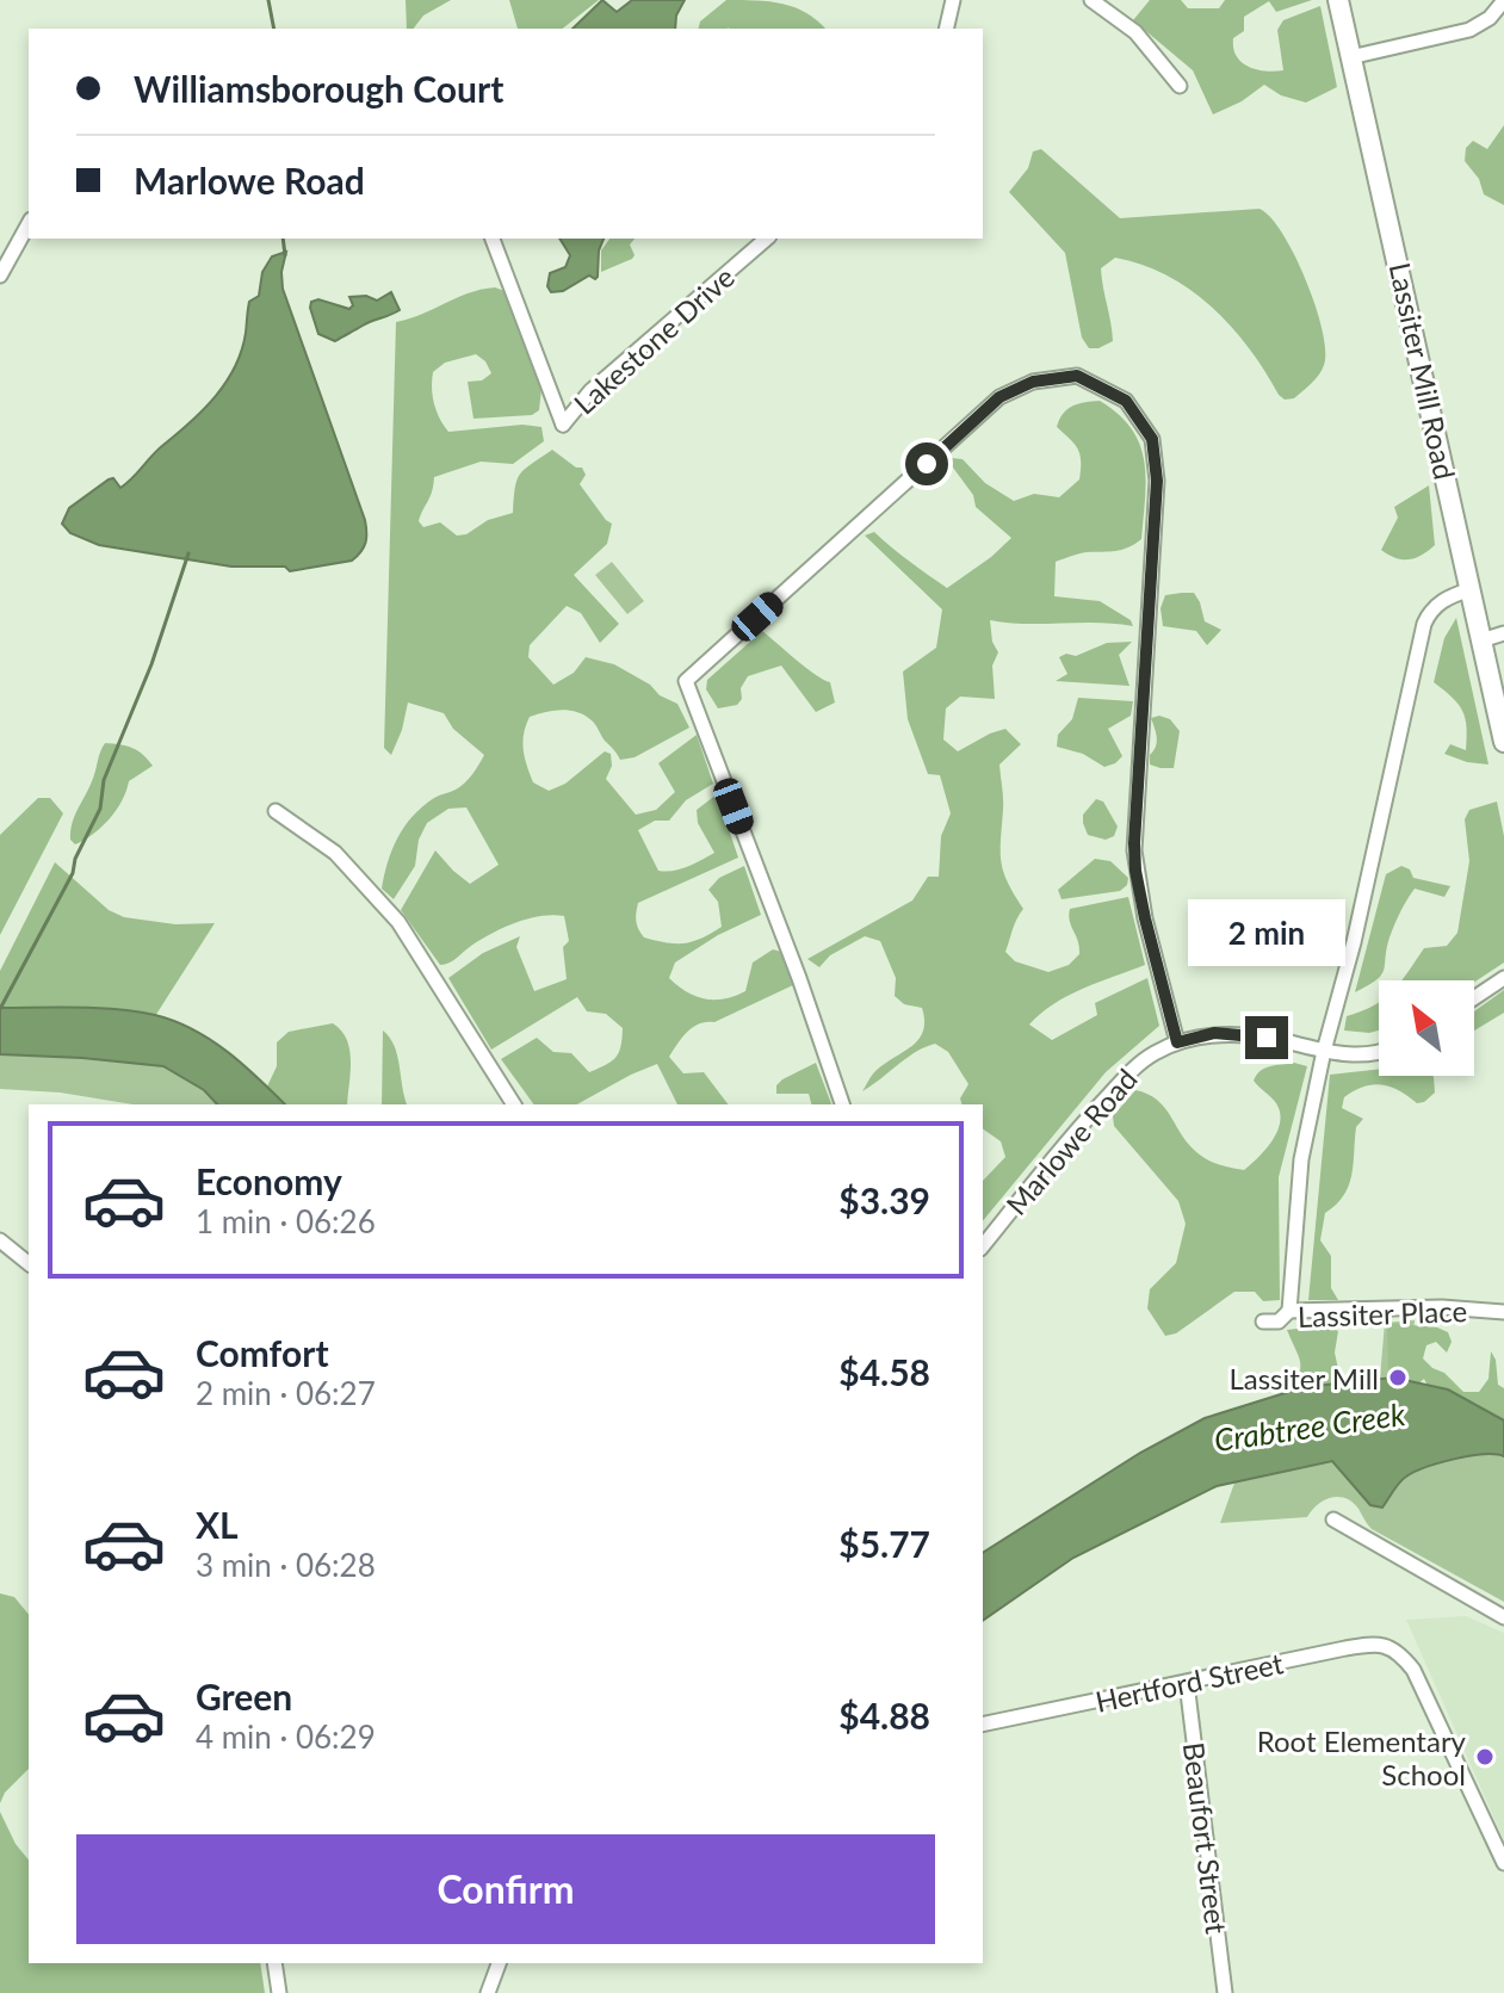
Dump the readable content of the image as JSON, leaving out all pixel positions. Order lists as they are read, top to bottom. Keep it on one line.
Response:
{"streets":{"main road":["Lassiter Mill Road"],"street":["Lakestone Drive","Marlowe Road","Lassiter Place","Hertford Street","Beaufort Street"]},"crossings":[["Hertford Street","Beaufort Street"]],"water":["Crabtree Creek"],"places":["Lassiter Mill","Root Elementary School"],"north":"top left","page":{"banner":["Williamsborough Court","Marlowe Road"],"bubble":"2 min","list":[{"name":"Economy","note":"1 min · 06:26","value":"$3.39"},{"name":"Comfort","note":"2 min · 06:27","value":"$4.58"},{"name":"XL","note":"3 min · 06:28","value":"$5.77"},{"name":"Green","note":"4 min · 06:29","value":"$4.88"}],"buttons":"Confirm"}}
